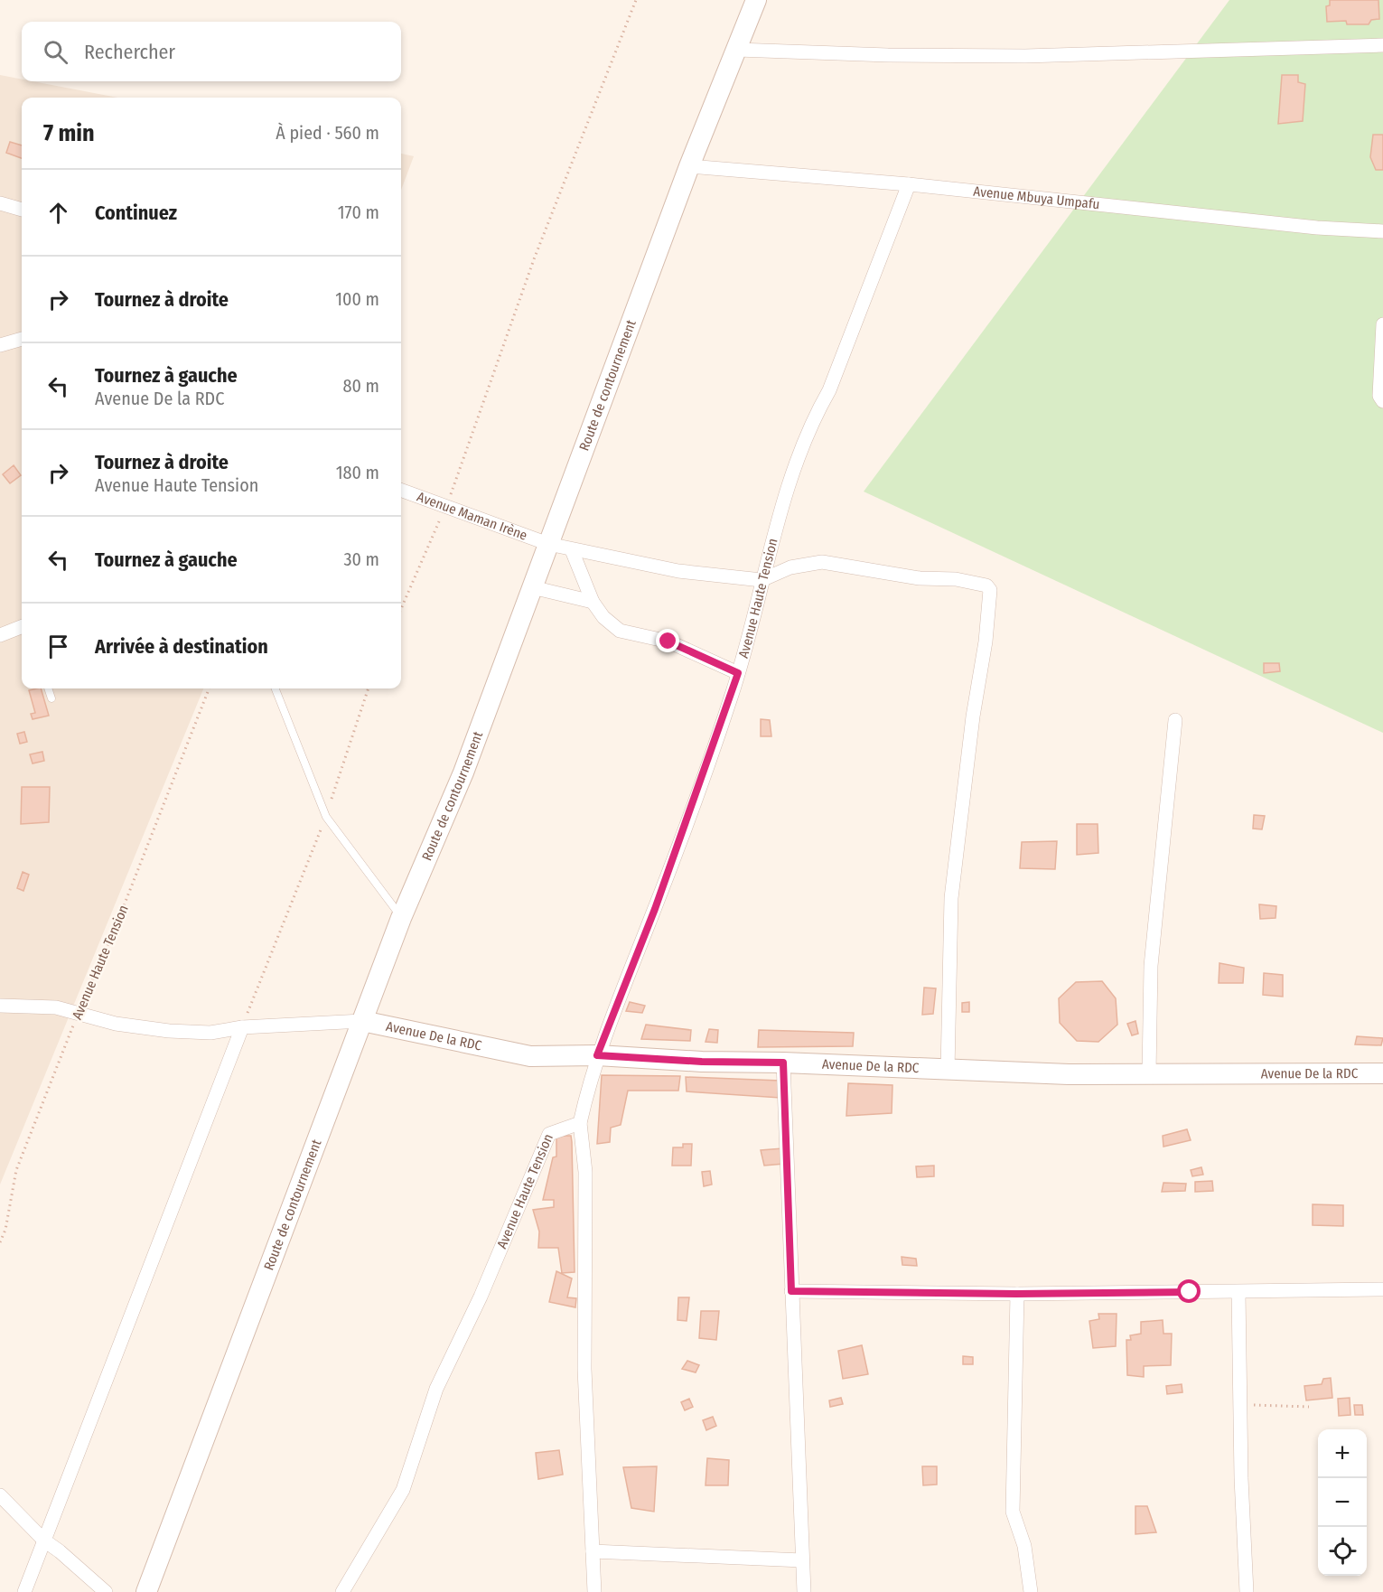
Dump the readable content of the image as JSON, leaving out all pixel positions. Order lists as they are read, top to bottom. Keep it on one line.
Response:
{"streets":{"street":["Avenue Mbuya Umpafu","Route de contournement","Avenue Maman Irène","Avenue Haute Tension","Avenue De la RDC"]},"crossings":[["Avenue Mbuya Umpafu","Route de contournement"],["Avenue Mbuya Umpafu","Avenue Haute Tension"],["Route de contournement","Avenue Maman Irène"],["Route de contournement","Avenue De la RDC"],["Avenue Maman Irène","Avenue Haute Tension"],["Avenue Haute Tension","Avenue De la RDC"]],"page":{"search":"Rechercher","heading":["7 min","À pied · 560 m"],"list":[["Continuez","170 m"],["Tournez à droite","100 m"],["Tournez à gauche","Avenue De la RDC","80 m"],["Tournez à droite","Avenue Haute Tension","180 m"],["Tournez à gauche","30 m"],"Arrivée à destination"],"map_buttons":["+","−"]}}
